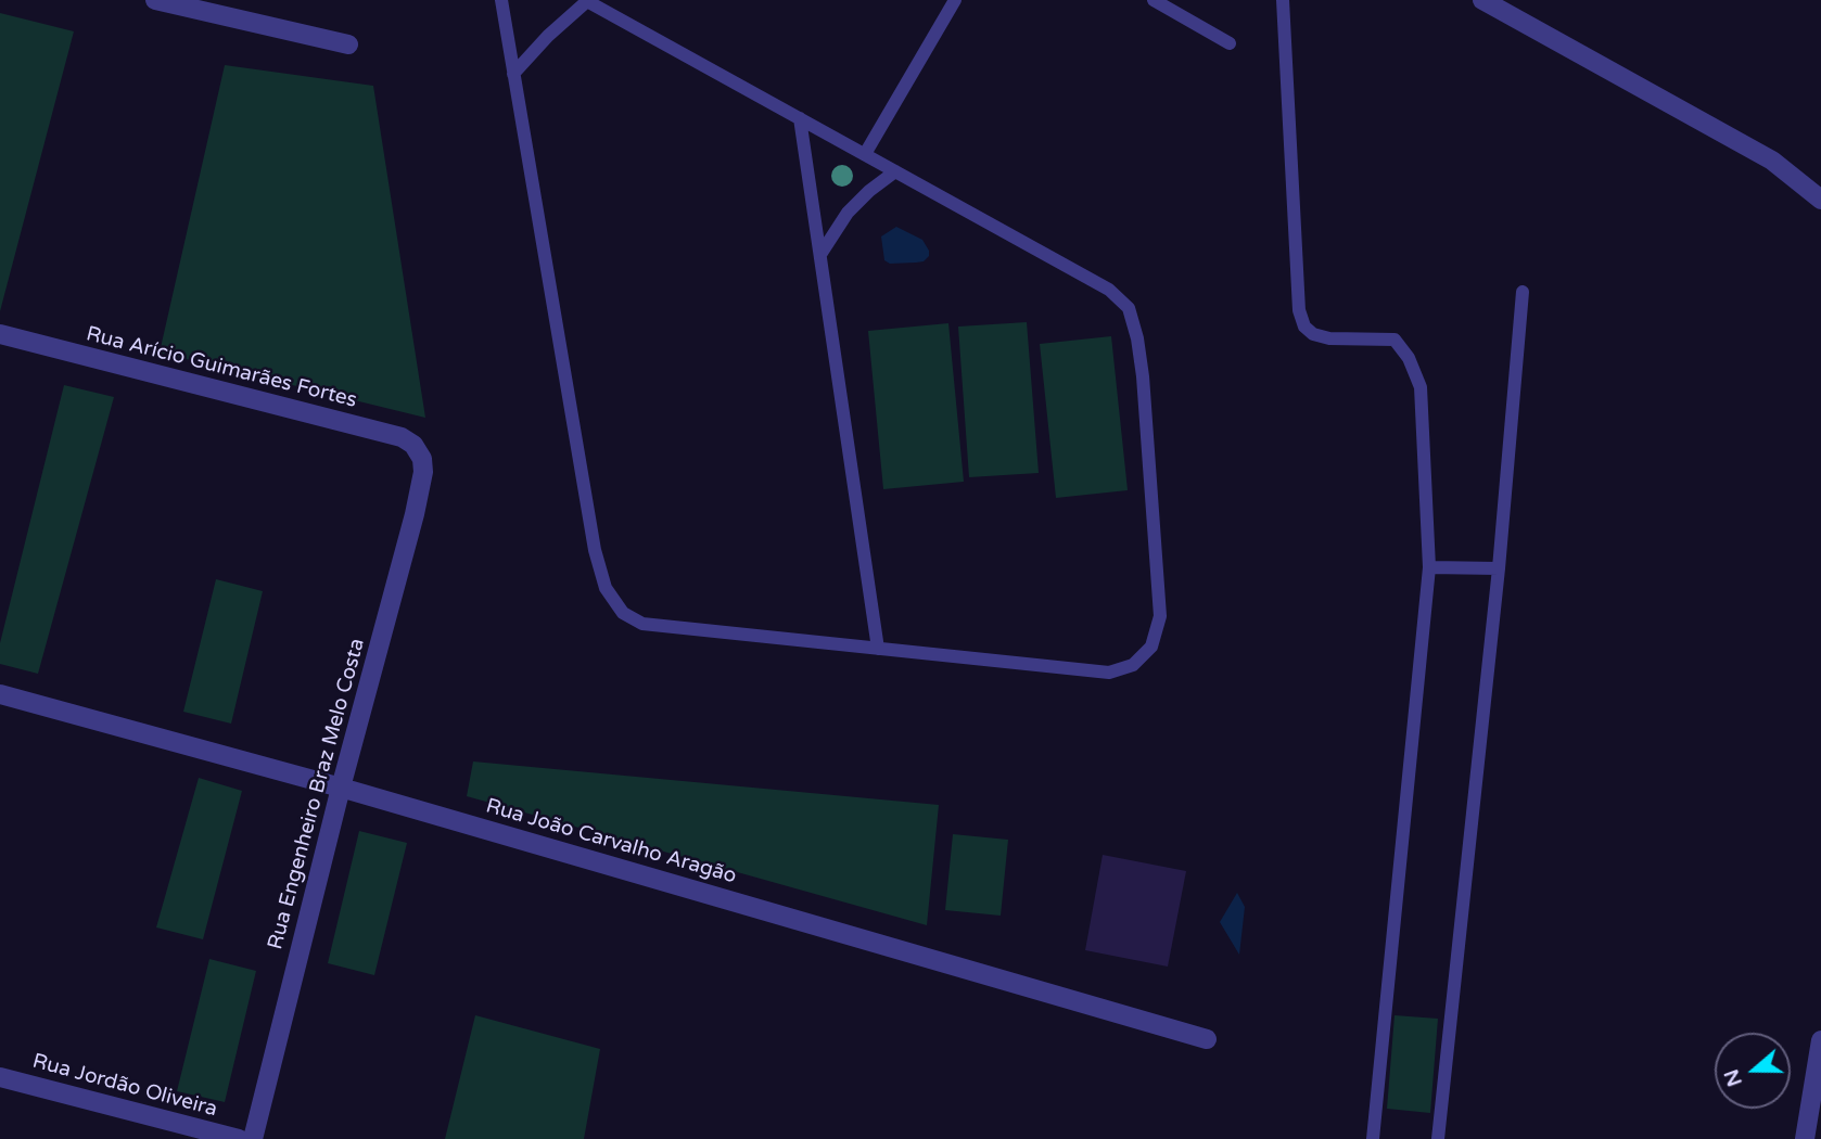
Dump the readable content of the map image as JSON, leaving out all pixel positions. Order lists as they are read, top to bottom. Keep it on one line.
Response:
{"streets":{"street":["Rua Arício Guimarães Fortes","Rua Engenheiro Braz Melo Costa","Rua João Carvalho Aragão","Rua Jordão Oliveira"]},"crossings":[["Rua Arício Guimarães Fortes","Rua Engenheiro Braz Melo Costa"],["Rua Engenheiro Braz Melo Costa","Rua João Carvalho Aragão"]],"north":"left"}
